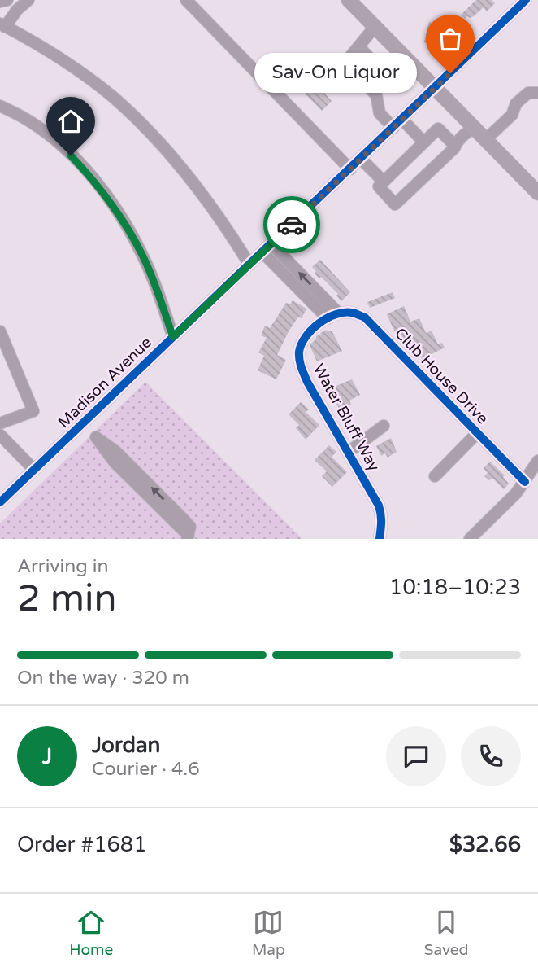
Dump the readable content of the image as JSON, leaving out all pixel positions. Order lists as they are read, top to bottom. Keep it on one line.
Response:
{"streets":{"street":["Club House Drive","Madison Avenue","Water Bluff Way"]},"places":["Sav-On Liquor"],"page":{"bubble":"Sav-On Liquor","heading":["2 min","Arriving in","10:18–10:23"],"panel":["Jordan","Courier · 4.6","Order #1681","$32.66"],"bar":"On the way · 320 m","round":"J","tabs":["Home","Map","Saved"]}}
